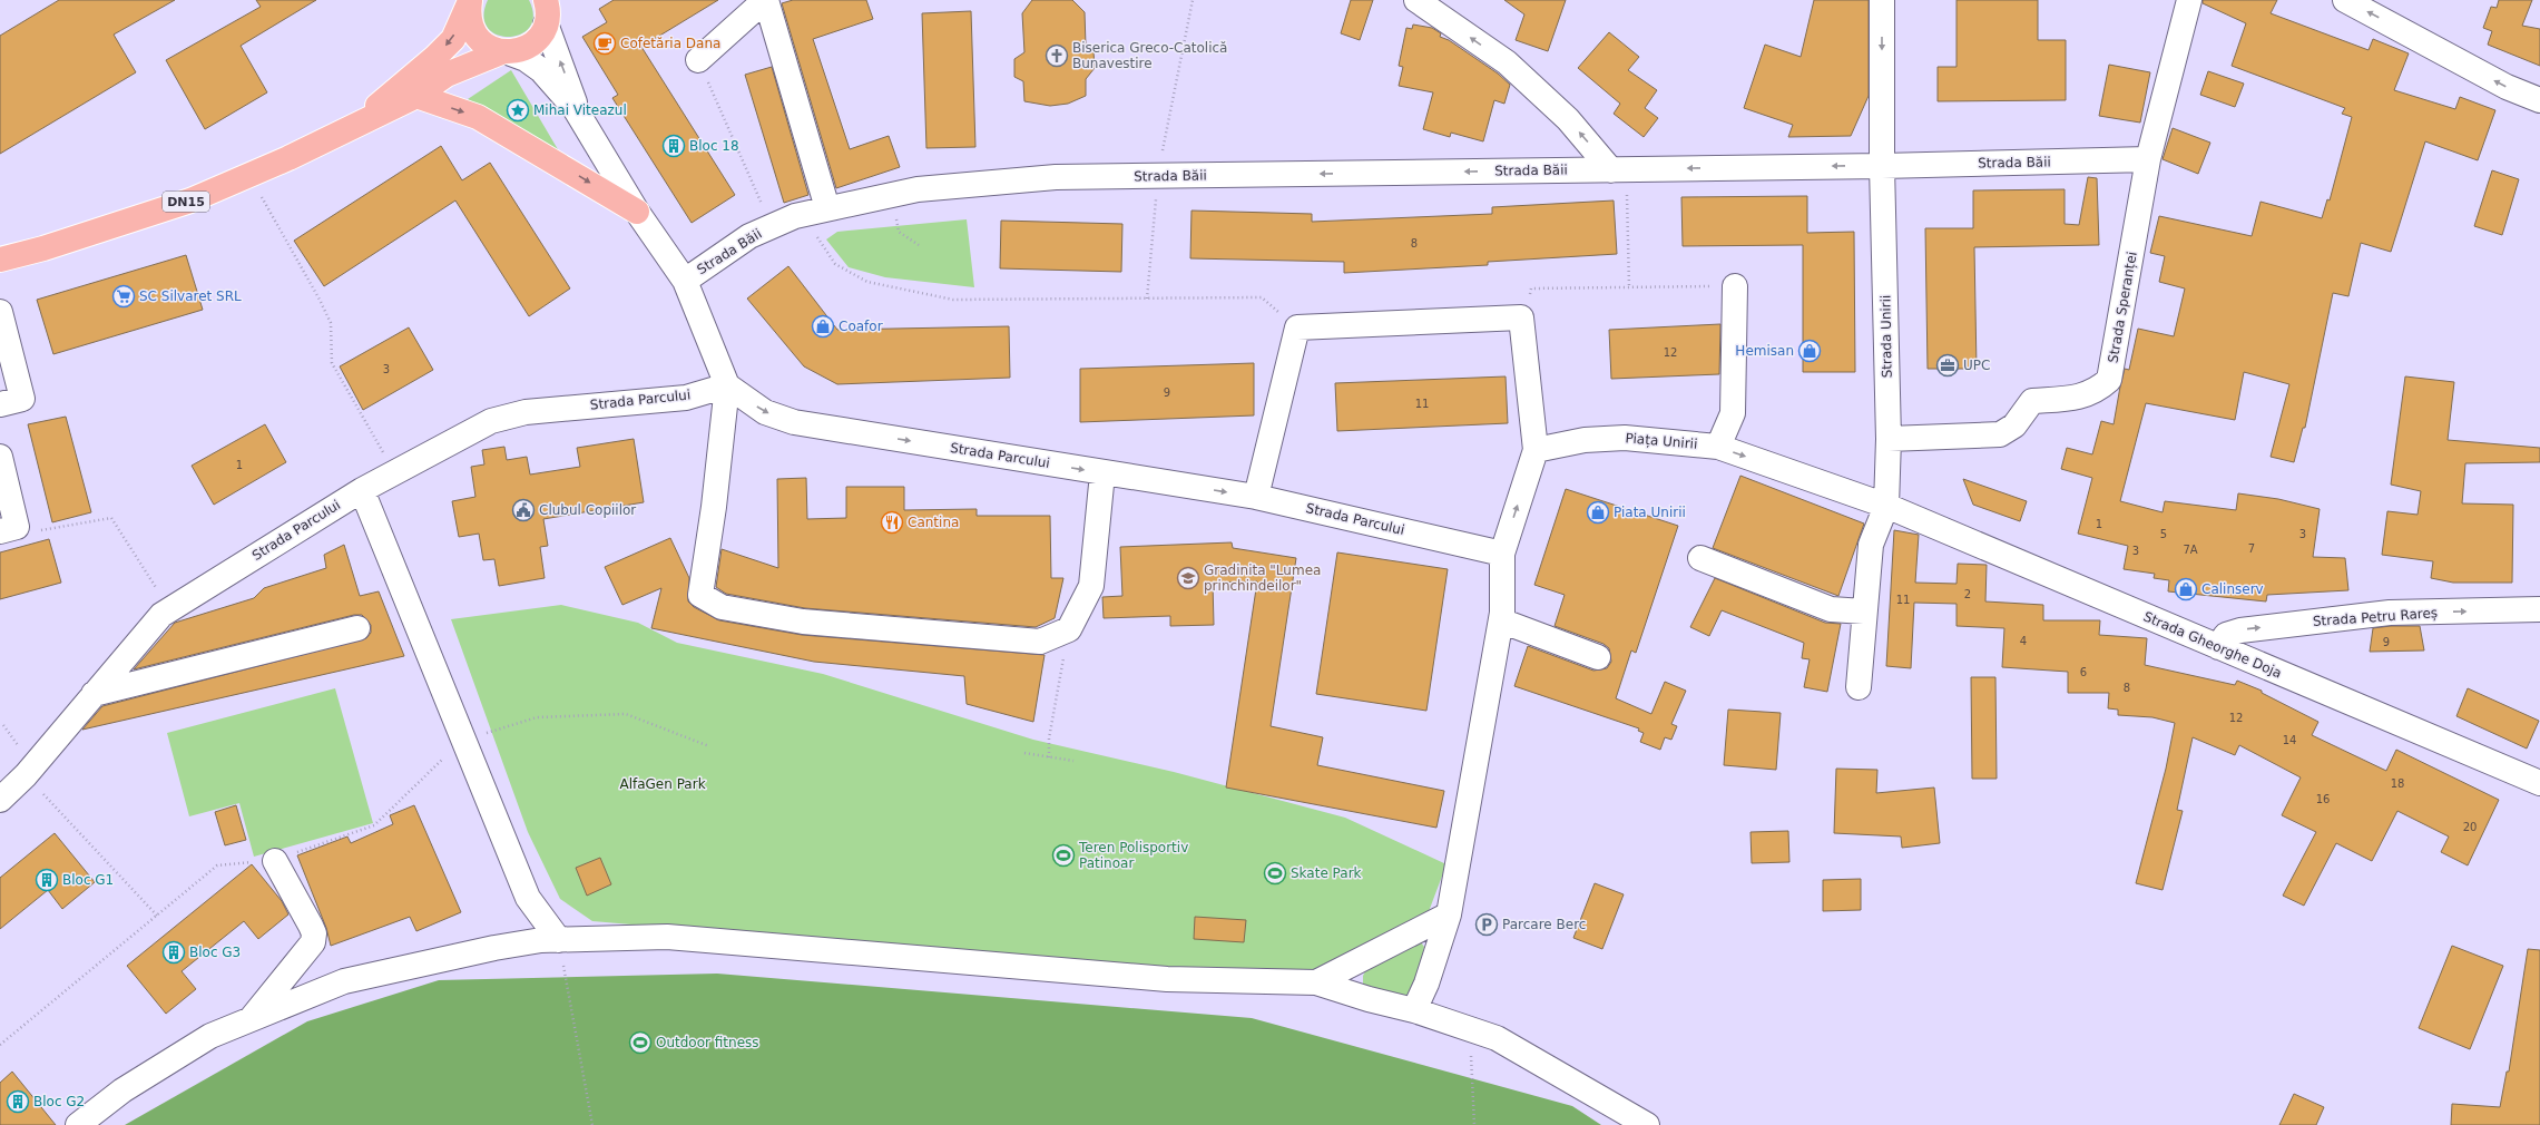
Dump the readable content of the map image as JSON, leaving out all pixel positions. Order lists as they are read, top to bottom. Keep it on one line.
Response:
{"streets":{"main road":["DN15"],"street":["Strada Băii","Strada Speranței","Strada Unirii","Strada Parcului","Piața Unirii","Strada Petru Rareș","Strada Gheorghe Doja"]},"crossings":[["Strada Băii","DN15"],["Strada Băii","Strada Speranței"],["Strada Băii","Strada Unirii"],["Strada Speranței","Strada Unirii"],["Strada Unirii","Piața Unirii"],["Strada Unirii","Strada Gheorghe Doja"],["Piața Unirii","Strada Gheorghe Doja"],["Strada Petru Rareș","Strada Gheorghe Doja"]],"one_way":["Strada Băii","Strada Petru Rareș"],"parks":["AlfaGen Park"],"places":{"cafe":["Cofetăria Dana"],"church":["Biserica Greco-Catolică Bunavestire"],"place":["Mihai Viteazul"],"building":["Bloc 18","Bloc G1","Bloc G3","Bloc G2"],"supermarket":["SC Silvaret SRL"],"shop":["Coafor","Hemisan","Piata Unirii","Calinserv"],"office":["UPC"],"public building":["Clubul Copiilor"],"restaurant":["Cantina"],"school or university":["Gradinita \"Lumea princhindeilor\""],"sports":["Teren Polisportiv Patinoar","Skate Park","Outdoor fitness"],"parking":["Parcare Berc"]},"house_numbers":["8","12","3","9","11","1","1","5","3","7","7A","3","2","11","4","9","6","8","12","14","18","16","20"]}
